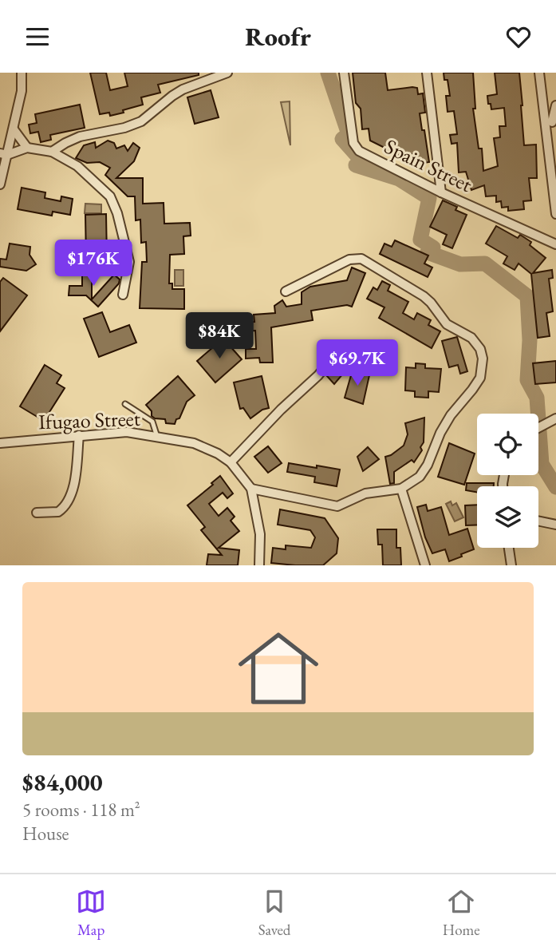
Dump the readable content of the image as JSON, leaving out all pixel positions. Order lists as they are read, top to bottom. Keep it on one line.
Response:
{"streets":{"street":["Spain Street","Ifugao Street"]},"page":{"header":"Roofr","price":["$176K","$84K","$69.7K"],"list":[{"name":"$84,000","note":"5 rooms · 118 m² · House"}],"tabs":["Map","Saved","Home"]}}
